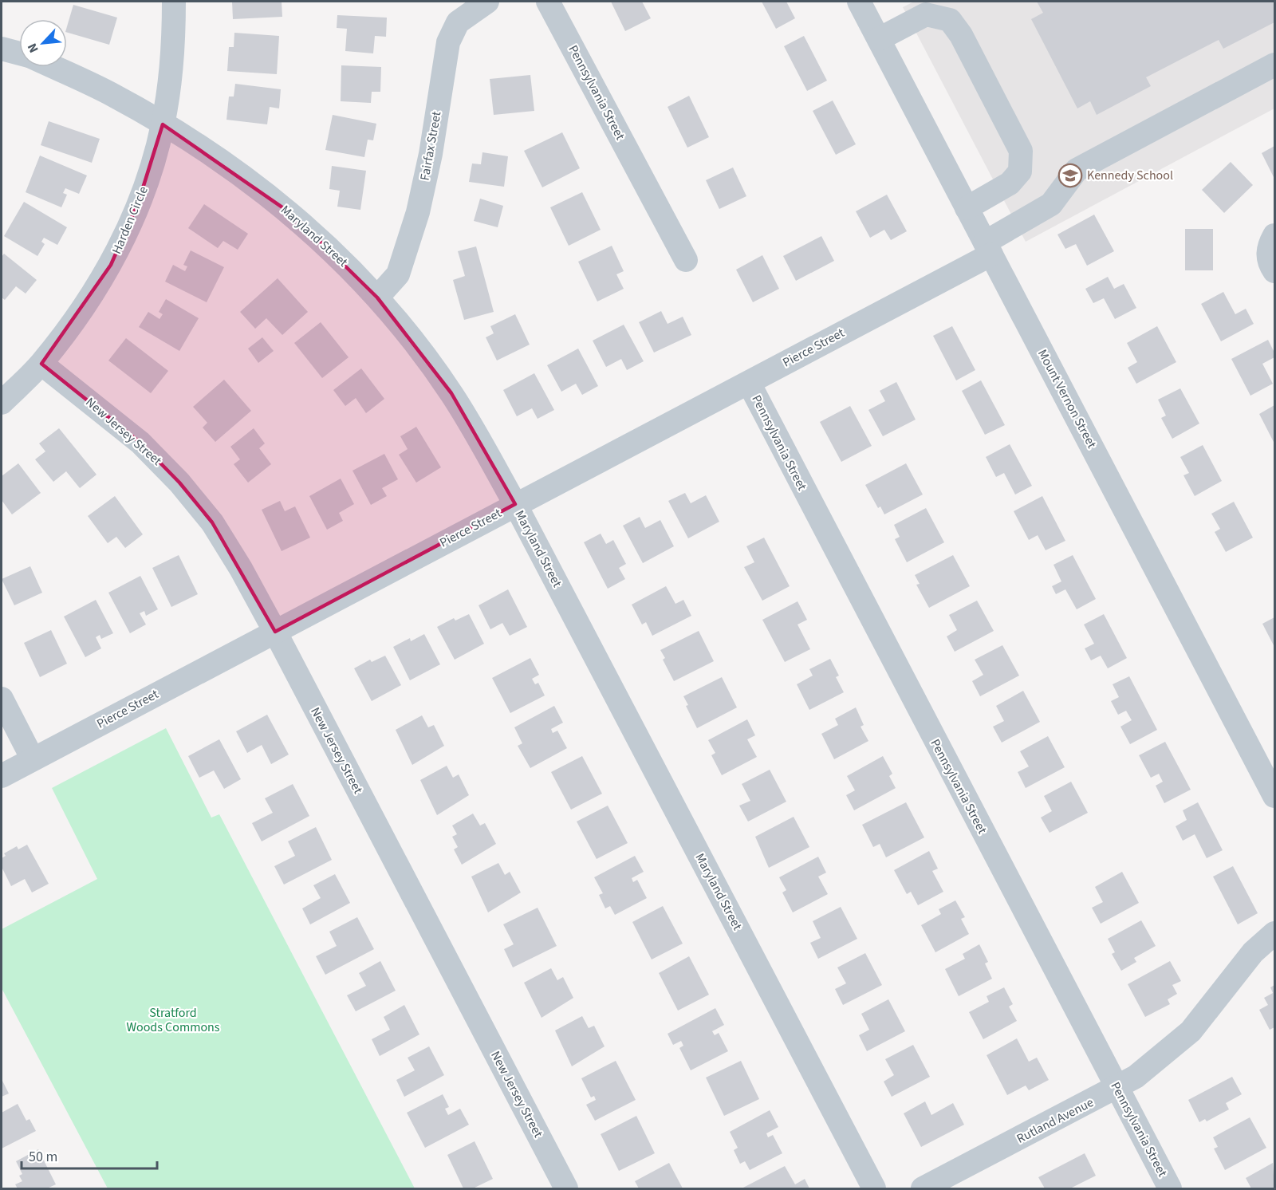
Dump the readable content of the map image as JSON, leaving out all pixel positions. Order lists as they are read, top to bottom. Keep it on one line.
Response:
{"streets":{"street":["Pennsylvania Street","Fairfax Street","Harden Circle","Maryland Street","Pierce Street","Mount Vernon Street","New Jersey Street","Rutland Avenue"]},"crossings":[["Pennsylvania Street","Pierce Street"],["Pennsylvania Street","Rutland Avenue"],["Fairfax Street","Maryland Street"],["Harden Circle","Maryland Street"],["Harden Circle","New Jersey Street"],["Maryland Street","Pierce Street"],["Pierce Street","Mount Vernon Street"],["Pierce Street","New Jersey Street"]],"parks":["Stratford Woods Commons"],"places":{"school or university":["Kennedy School"]},"scale_bar":"50 m","north":"bottom left"}
